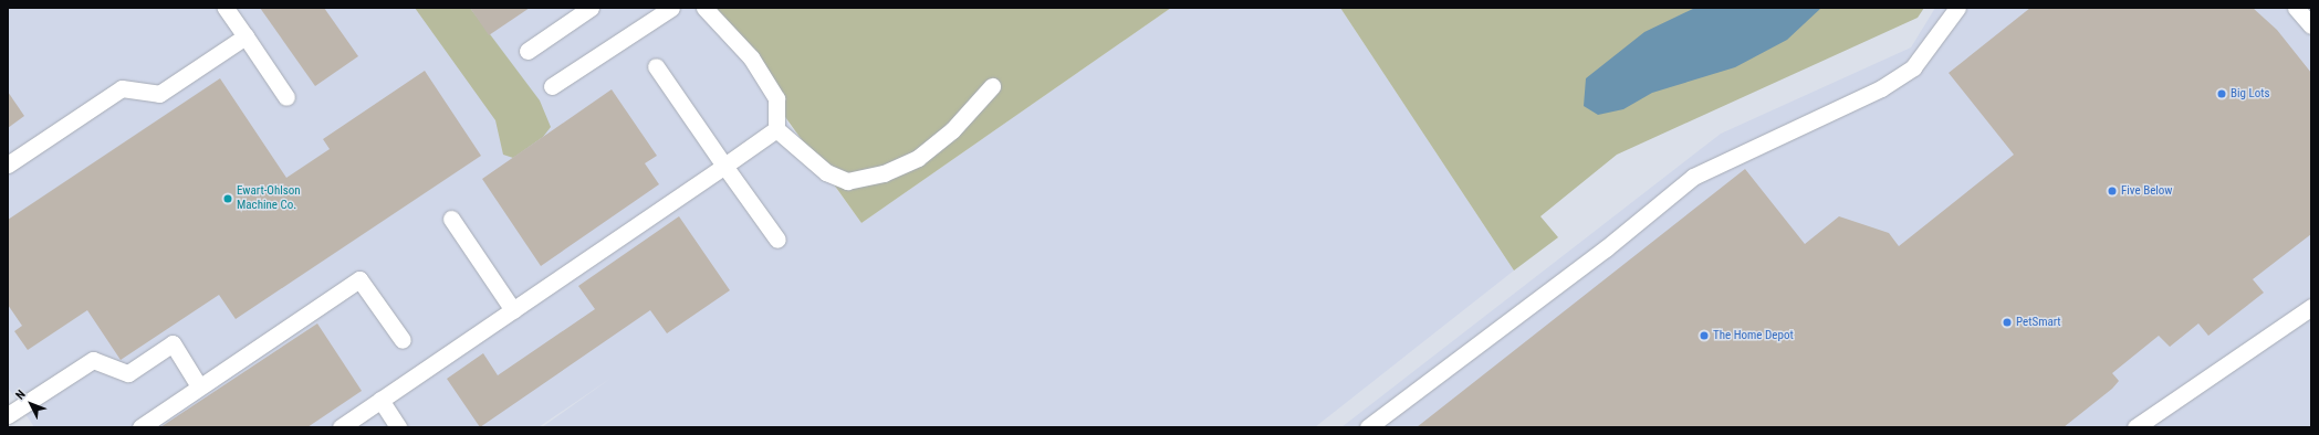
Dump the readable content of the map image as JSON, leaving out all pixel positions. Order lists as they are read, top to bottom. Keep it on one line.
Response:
{"places":["Big Lots","Five Below","Ewart-Ohlson Machine Co.","PetSmart","The Home Depot"],"north":"top left"}
